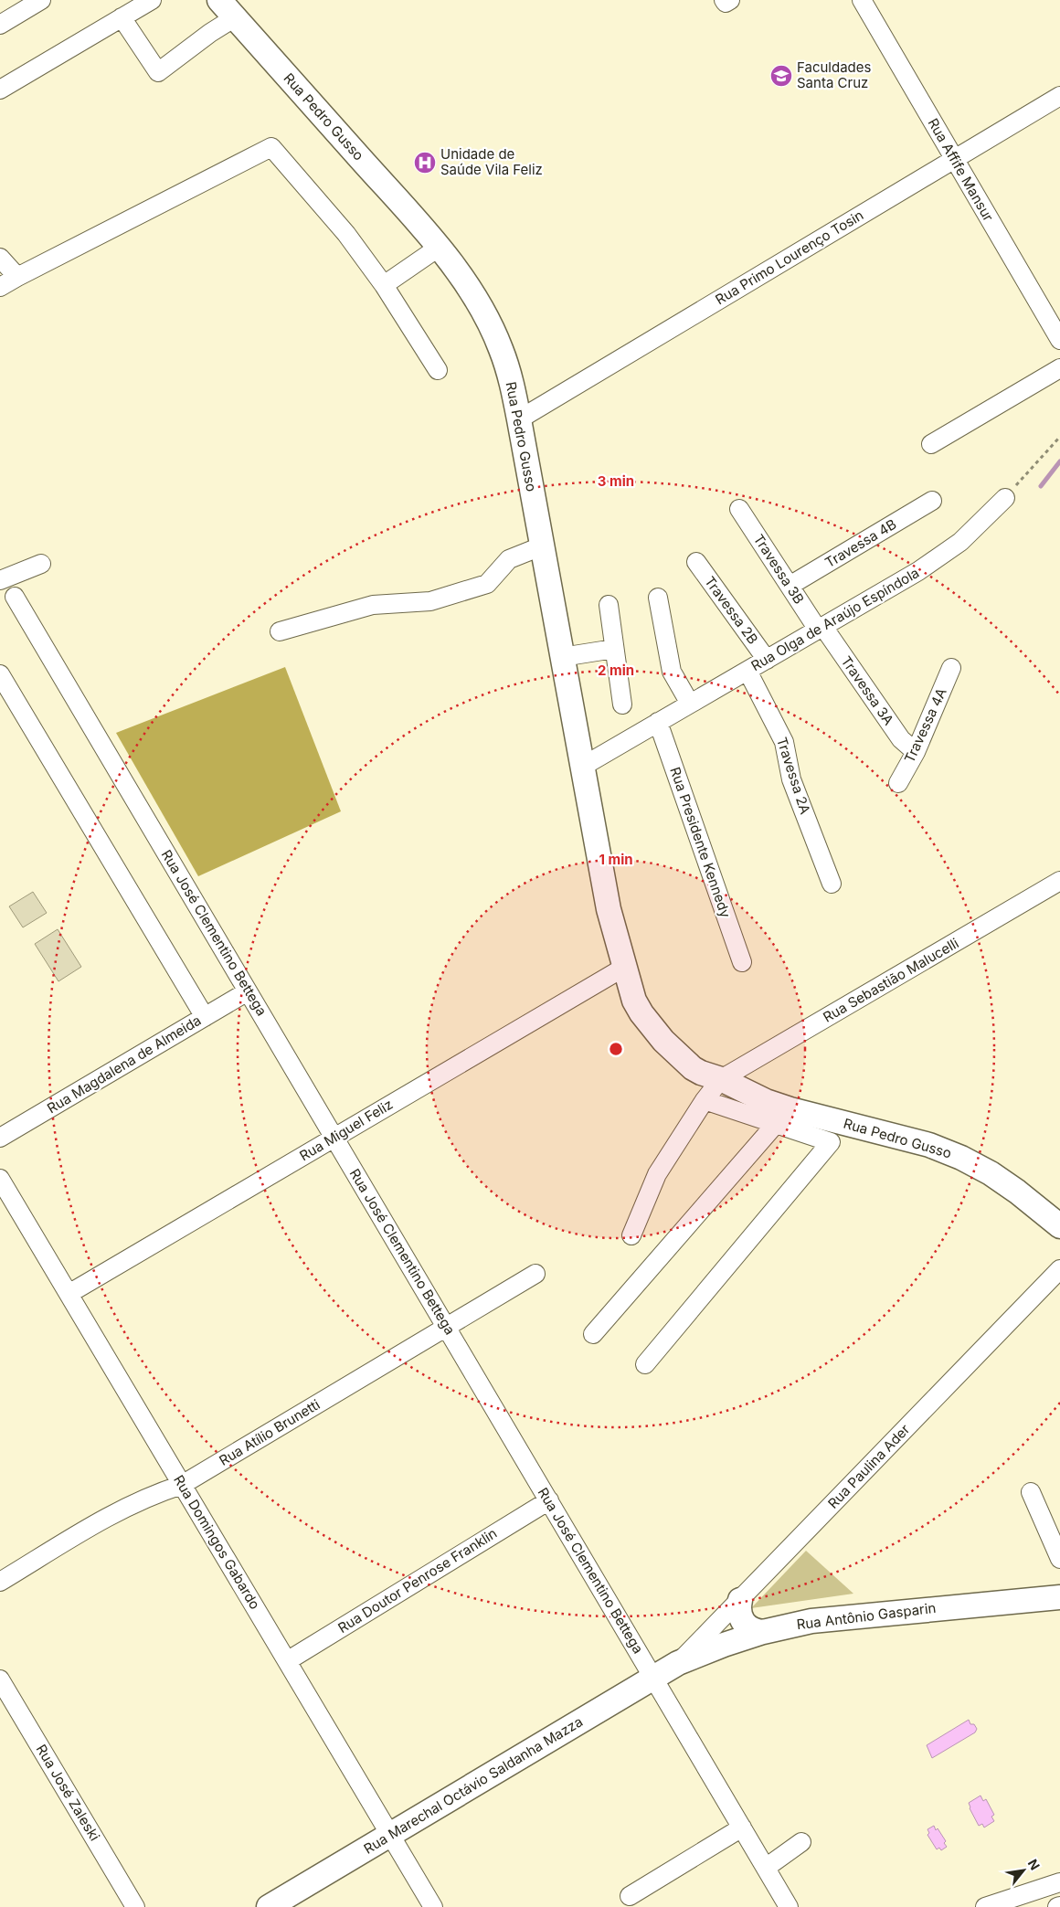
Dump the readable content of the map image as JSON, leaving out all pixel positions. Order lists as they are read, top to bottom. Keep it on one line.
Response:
{"streets":{"main road":["Rua Pedro Gusso","Rua Antônio Gasparin","Rua Marechal Octávio Saldanha Mazza"],"street":["Rua Affife Mansur","Rua Primo Lourenço Tosin","Travessa 4B","Travessa 3B","Travessa 2B","Rua Olga de Araújo Espíndola","Travessa 3A","Travessa 4A","Travessa 2A","Rua Presidente Kennedy","Rua José Clementino Bettega","Rua Sebastião Malucelli","Rua Magdalena de Almeida","Rua Miguel Feliz","Rua Atílio Brunetti","Rua Paulina Ader","Rua Domingos Gabardo","Rua Doutor Penrose Franklin","Rua José Zaleski"]},"crossings":[["Rua Pedro Gusso","Rua Primo Lourenço Tosin"],["Rua Pedro Gusso","Rua Olga de Araújo Espíndola"],["Rua Pedro Gusso","Rua Sebastião Malucelli"],["Rua Pedro Gusso","Rua Miguel Feliz"],["Rua Affife Mansur","Rua Primo Lourenço Tosin"],["Travessa 4B","Travessa 3B"],["Travessa 3B","Rua Olga de Araújo Espíndola"],["Travessa 3B","Travessa 3A"],["Travessa 2B","Rua Olga de Araújo Espíndola"],["Rua Olga de Araújo Espíndola","Travessa 3A"],["Rua Olga de Araújo Espíndola","Travessa 2A"],["Rua Olga de Araújo Espíndola","Rua Presidente Kennedy"],["Travessa 3A","Travessa 4A"],["Rua José Clementino Bettega","Rua Magdalena de Almeida"],["Rua José Clementino Bettega","Rua Miguel Feliz"],["Rua José Clementino Bettega","Rua Atílio Brunetti"],["Rua José Clementino Bettega","Rua Doutor Penrose Franklin"],["Rua José Clementino Bettega","Rua Marechal Octávio Saldanha Mazza"],["Rua Miguel Feliz","Rua Domingos Gabardo"],["Rua Atílio Brunetti","Rua Domingos Gabardo"],["Rua Paulina Ader","Rua Antônio Gasparin"],["Rua Paulina Ader","Rua Marechal Octávio Saldanha Mazza"],["Rua Domingos Gabardo","Rua Doutor Penrose Franklin"],["Rua Domingos Gabardo","Rua Marechal Octávio Saldanha Mazza"],["Rua Antônio Gasparin","Rua Marechal Octávio Saldanha Mazza"]],"places":{"school or university":["Faculdades Santa Cruz"],"hospital":["Unidade de Saúde Vila Feliz"]},"north":"top right","rings":["3 min","2 min","1 min"]}
